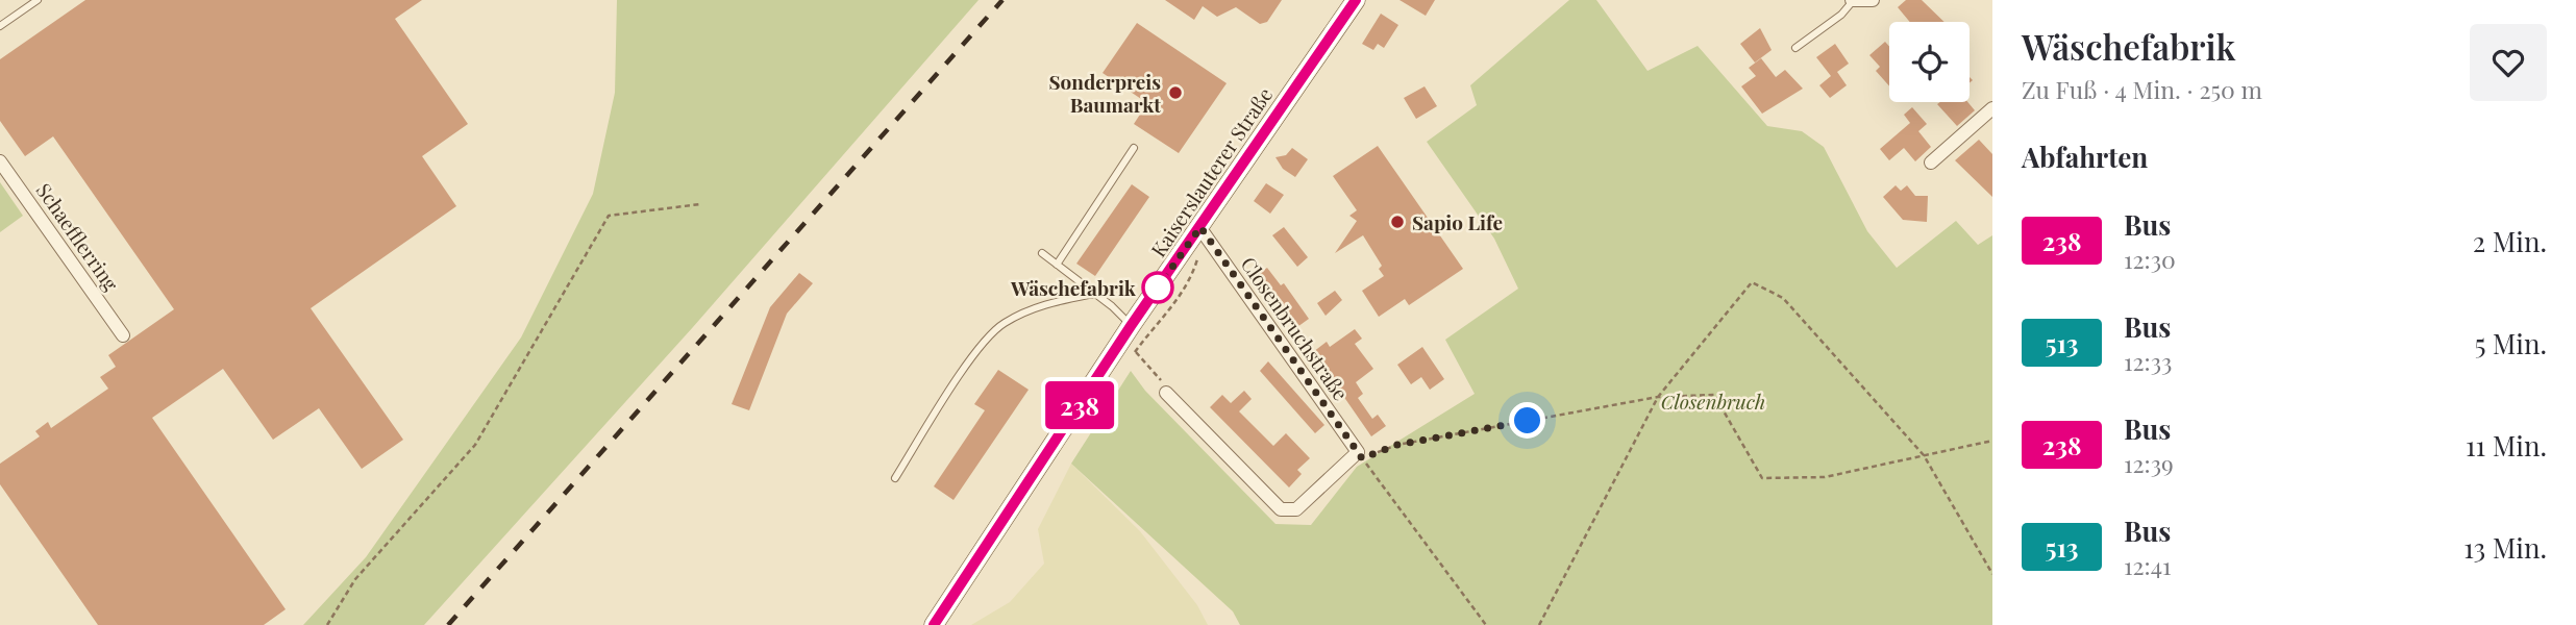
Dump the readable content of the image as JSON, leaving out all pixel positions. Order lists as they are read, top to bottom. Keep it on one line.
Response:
{"streets":{"main road":["Kaiserslauterer Straße"],"street":["Schaefflerring","Closenbruchstraße"]},"crossings":[["Kaiserslauterer Straße","Closenbruchstraße"]],"parks":["Closenbruch"],"places":["Sonderpreis Baumarkt","Sapio Life","Wäschefabrik"],"lines":["bus line 238"],"page":{"on_map":"238","heading":[["Wäschefabrik","Zu Fuß · 4 Min. · 250 m"],"Abfahrten"],"list":[{"mark":"238","name":"Bus","note":"12:30","value":"2 Min."},{"mark":"513","name":"Bus","note":"12:33","value":"5 Min."},{"mark":"238","name":"Bus","note":"12:39","value":"11 Min."},{"mark":"513","name":"Bus","note":"12:41","value":"13 Min."}]}}
